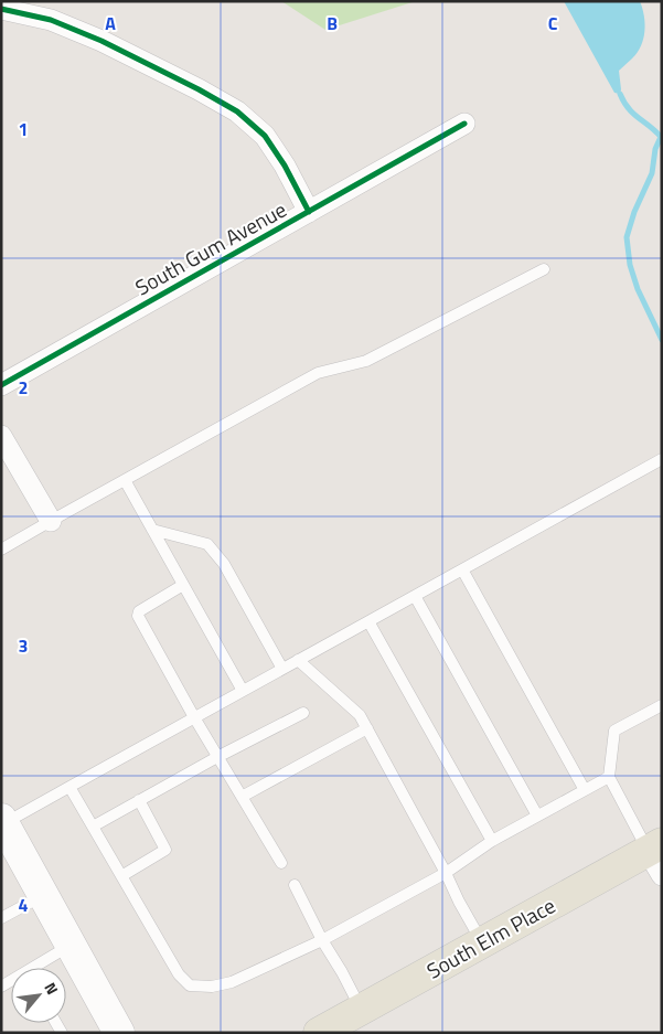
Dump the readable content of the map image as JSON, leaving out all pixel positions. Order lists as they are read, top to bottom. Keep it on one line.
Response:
{"streets":{"main road":["South Elm Place"],"street":["South Gum Avenue"]},"north":"top right","grid":{"columns":["A","B","C"],"rows":["1","2","3","4"]}}
